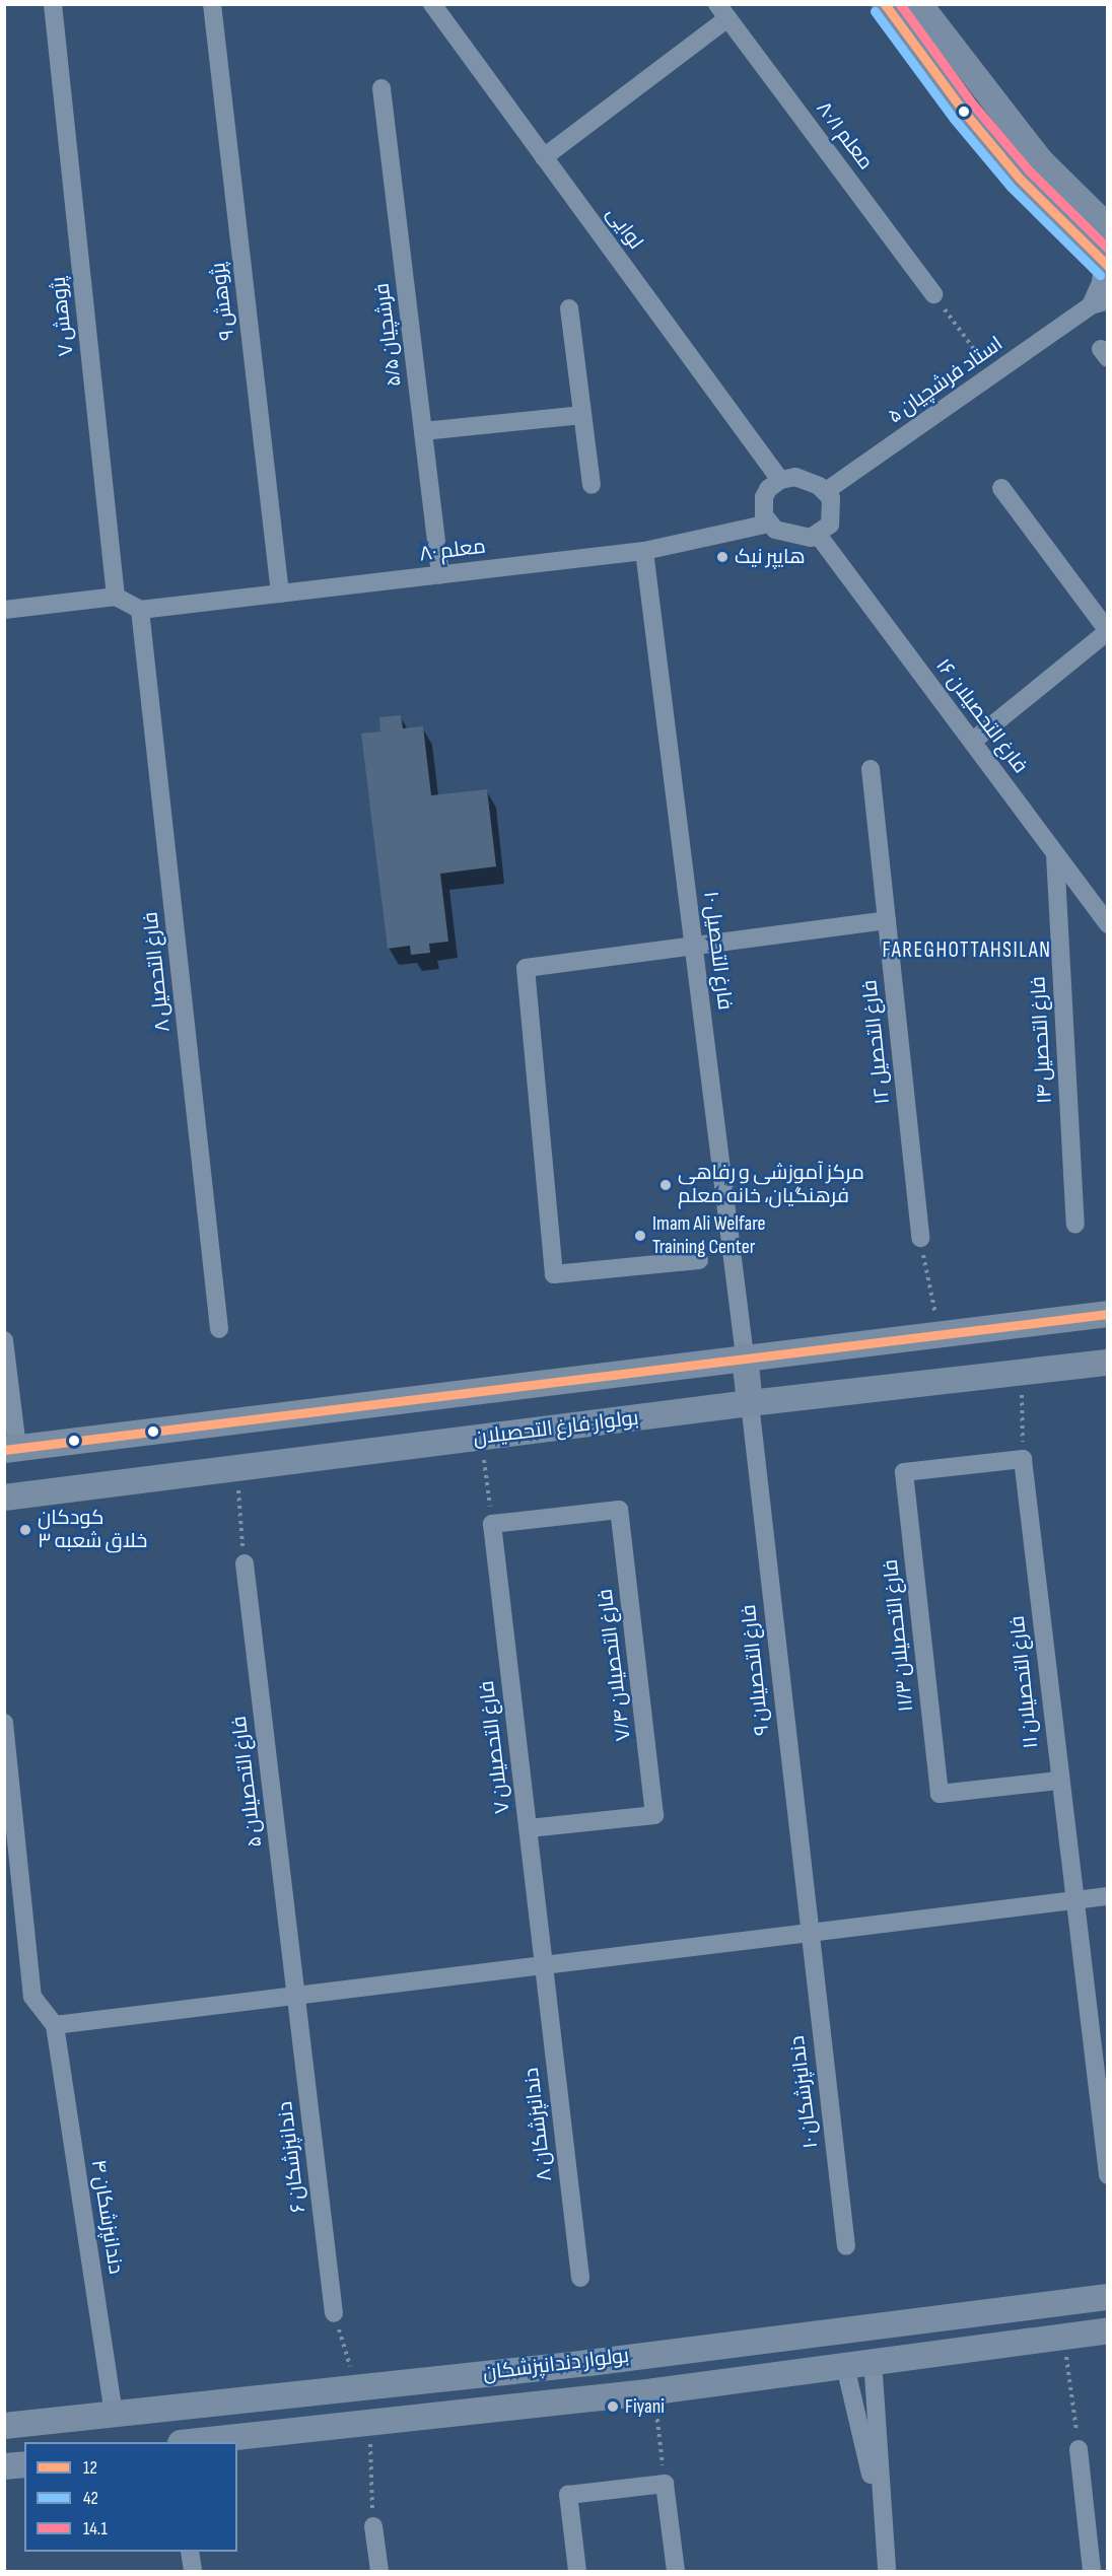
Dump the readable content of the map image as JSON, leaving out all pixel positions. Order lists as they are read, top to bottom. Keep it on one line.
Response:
{"streets":{"main road":["بولوار فارغ التحصیلان","بولوار دندانپزشکان"],"street":["معلم ۸۰/۱","لوایی","پژوهش ۹","پژوهش ۷","فرشچیان ۵/۵","استاد فرشچیان ۵","معلم ۸۰","فارغ التحصیلان ۱۶","فارغ التحصیل ۱۰","فارغ التحصیل ۸","فارغ التحصیل ۱۴","فارغ التحصیل ۱۲","فارغ التحصیلان ۱۱/۳","فارغ التحصیلان ۷/۴","فارغ التحصیلان ۹","فارغ التحصیلان ۱۱","فارغ التحصیلان ۷","فارغ التحصیلان ۵","دندانپزشکان ۱۰","دندانپزشکان ۸","دندانپزشکان ۶","دندانپزشکان ۴"]},"crossings":[["لوایی","استاد فرشچیان ۵"],["لوایی","معلم ۸۰"],["لوایی","فارغ التحصیلان ۱۶"],["پژوهش ۹","معلم ۸۰"],["فرشچیان ۵/۵","معلم ۸۰"],["استاد فرشچیان ۵","معلم ۸۰"],["استاد فرشچیان ۵","فارغ التحصیلان ۱۶"],["معلم ۸۰","فارغ التحصیلان ۱۶"],["معلم ۸۰","فارغ التحصیل ۱۰"],["معلم ۸۰","فارغ التحصیل ۸"],["فارغ التحصیلان ۱۶","فارغ التحصیل ۱۴"],["بولوار فارغ التحصیلان","فارغ التحصیلان ۹"],["فارغ التحصیلان ۱۱/۳","فارغ التحصیلان ۱۱"],["فارغ التحصیلان ۷/۴","فارغ التحصیلان ۷"],["فارغ التحصیلان ۹","دندانپزشکان ۱۰"],["فارغ التحصیلان ۷","دندانپزشکان ۸"],["فارغ التحصیلان ۵","دندانپزشکان ۶"],["دندانپزشکان ۴","بولوار دندانپزشکان"]],"districts":["FAREGHOTTAHSILAN"],"places":["هایپر نیک","مرکز آموزشی و رفاهی فرهنگیان، خانه معلم","Imam Ali Welfare Training Center","کودکان خلاق شعبه ۳","Fiyani"],"lines":["transit line 12","transit line 14.1","transit line 42"],"legend":["12","42","14.1"]}
